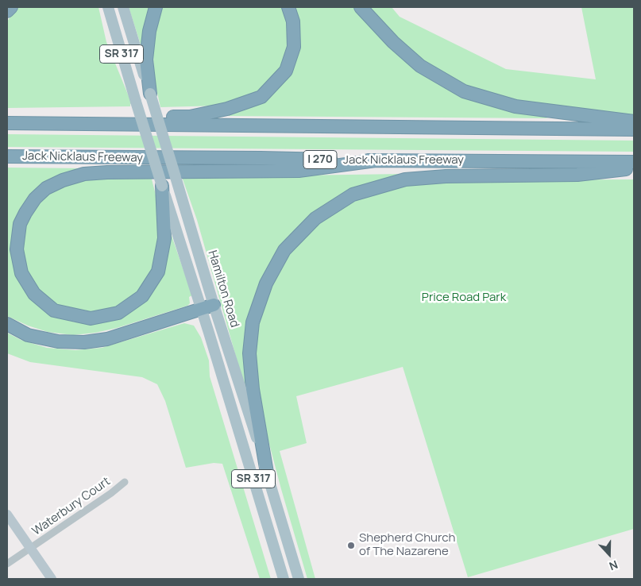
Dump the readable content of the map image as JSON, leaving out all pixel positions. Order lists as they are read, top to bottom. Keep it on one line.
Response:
{"streets":{"highway":["Jack Nicklaus Freeway","I 270"],"main road":["SR 317","Hamilton Road"],"street":["Waterbury Court"]},"parks":["Price Road Park"],"places":["Shepherd Church of The Nazarene"],"north":"bottom"}
